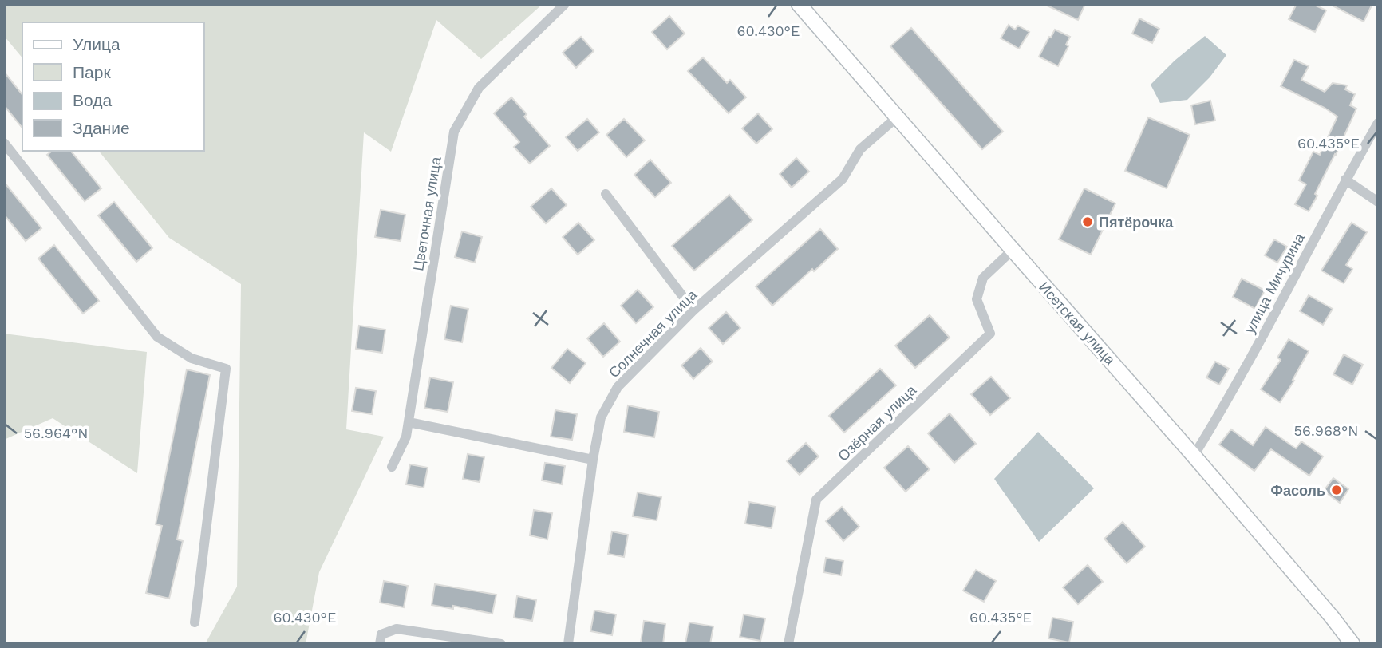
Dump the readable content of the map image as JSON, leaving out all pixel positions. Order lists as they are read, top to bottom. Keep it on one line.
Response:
{"streets":{"main road":["Исетская улица"],"street":["Цветочная улица","улица Мичурина","Солнечная улица","Озёрная улица"]},"crossings":[["улица Мичурина","Исетская улица"],["Исетская улица","Солнечная улица"],["Исетская улица","Озёрная улица"]],"places":["Пятёрочка","Фасоль"],"legend":["Улица","Парк","Вода","Здание"],"coordinates":["60.430°E","60.435°E","56.968°N","56.964°N"]}
